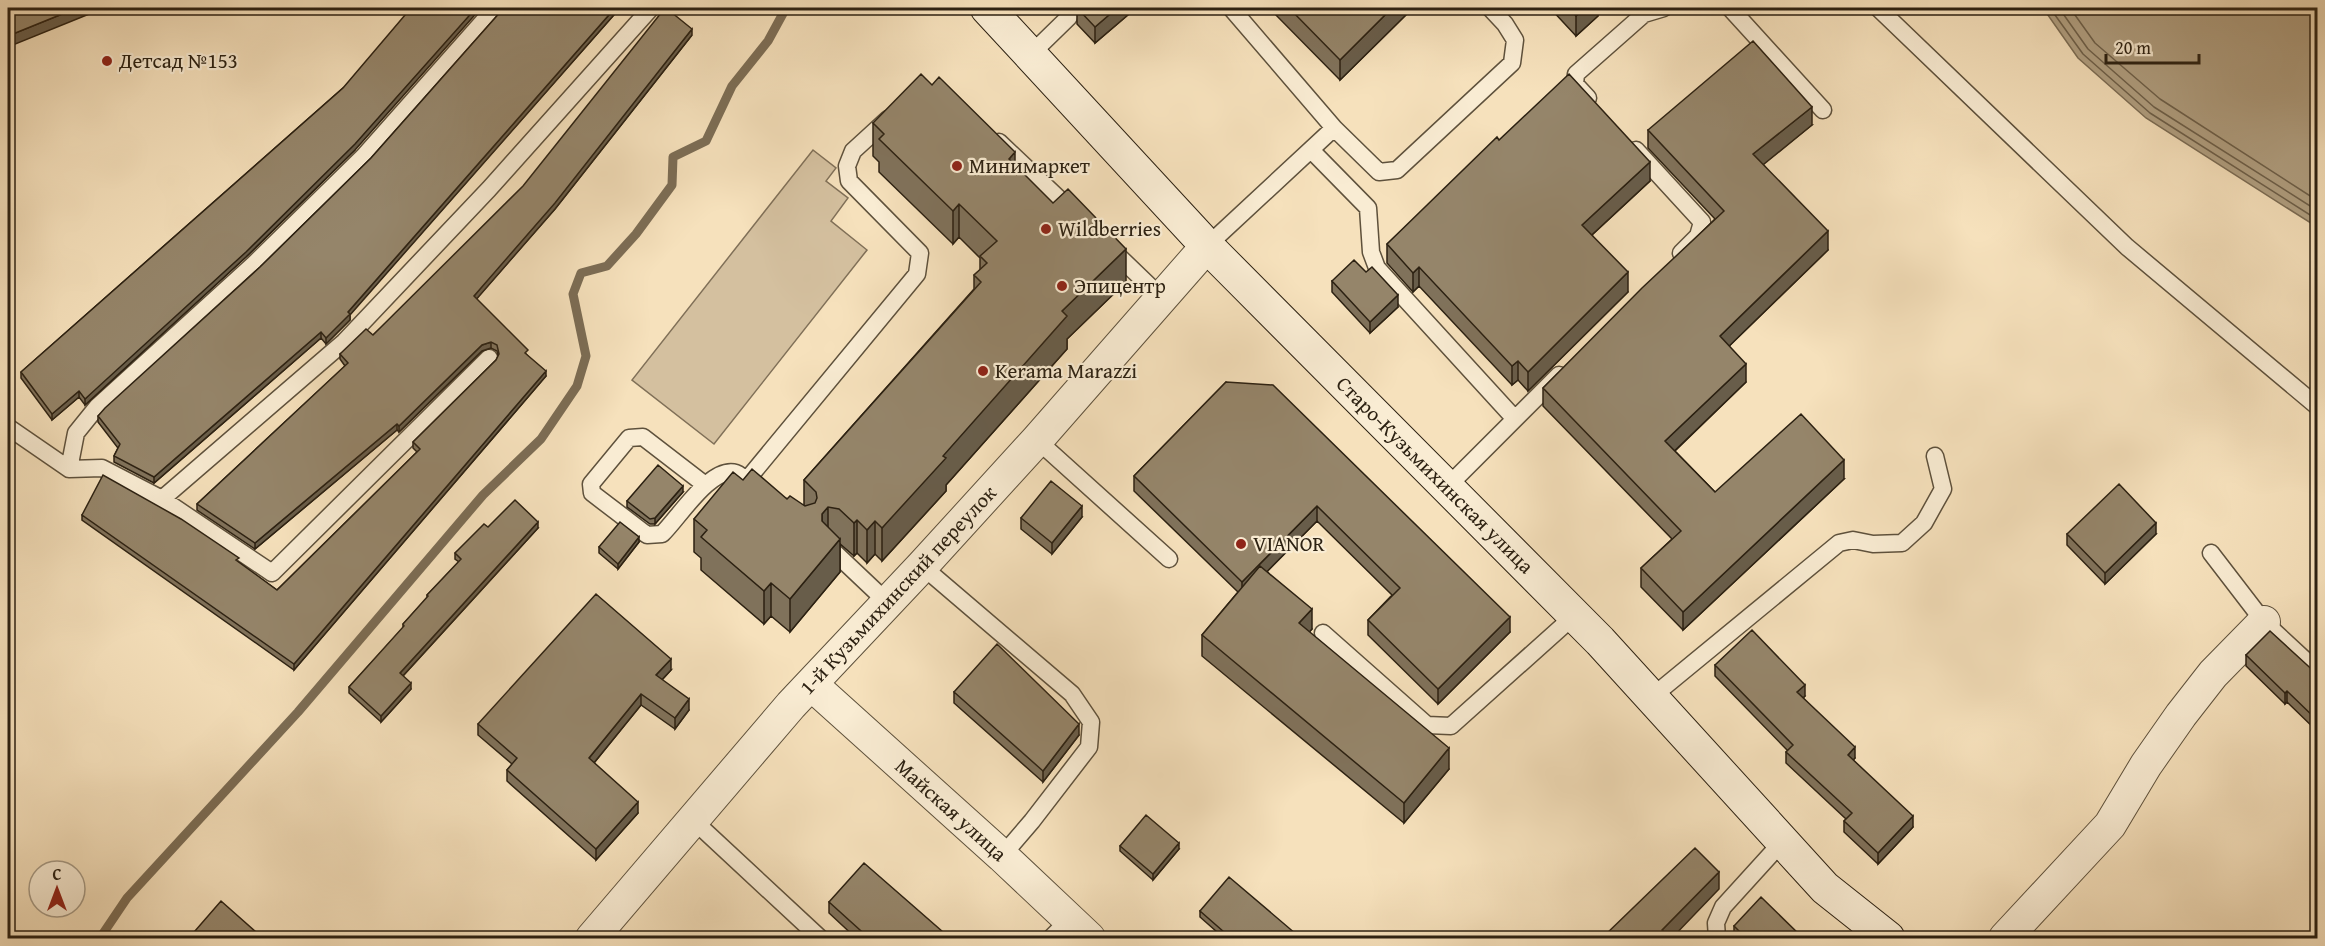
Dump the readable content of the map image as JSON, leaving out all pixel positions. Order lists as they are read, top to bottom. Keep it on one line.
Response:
{"streets":{"main road":["Старо-Кузьмихинская улица"],"street":["1-й Кузьмихинский переулок","Майская улица"]},"crossings":[["Старо-Кузьмихинская улица","1-й Кузьмихинский переулок"],["1-й Кузьмихинский переулок","Майская улица"]],"places":["Детсад №153","Минимаркет","Wildberries","Эпицентр","Kerama Marazzi","VIANOR"],"scale_bar":"20 m","north":"top"}
